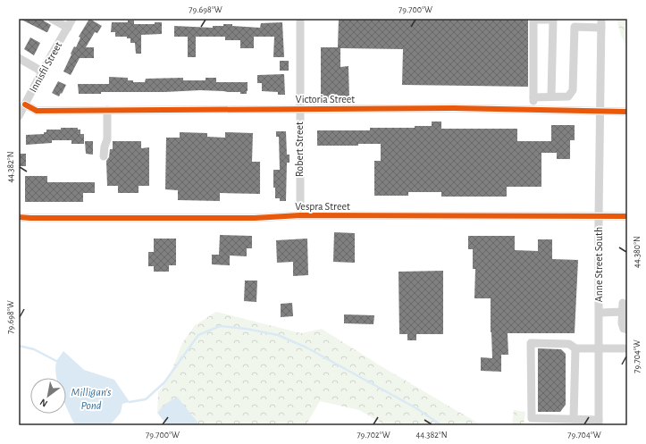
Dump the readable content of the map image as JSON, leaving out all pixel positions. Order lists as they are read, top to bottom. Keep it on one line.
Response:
{"streets":{"street":["Innisfil Street","Victoria Street","Robert Street","Vespra Street","Anne Street South"]},"crossings":[["Innisfil Street","Victoria Street"],["Victoria Street","Robert Street"],["Victoria Street","Anne Street South"],["Robert Street","Vespra Street"],["Vespra Street","Anne Street South"]],"water":["Milligan's Pond"],"north":"bottom left","coordinates":["79.698°W","79.700°W","44.382°N","44.380°N","79.704°W","79.702°W"]}
